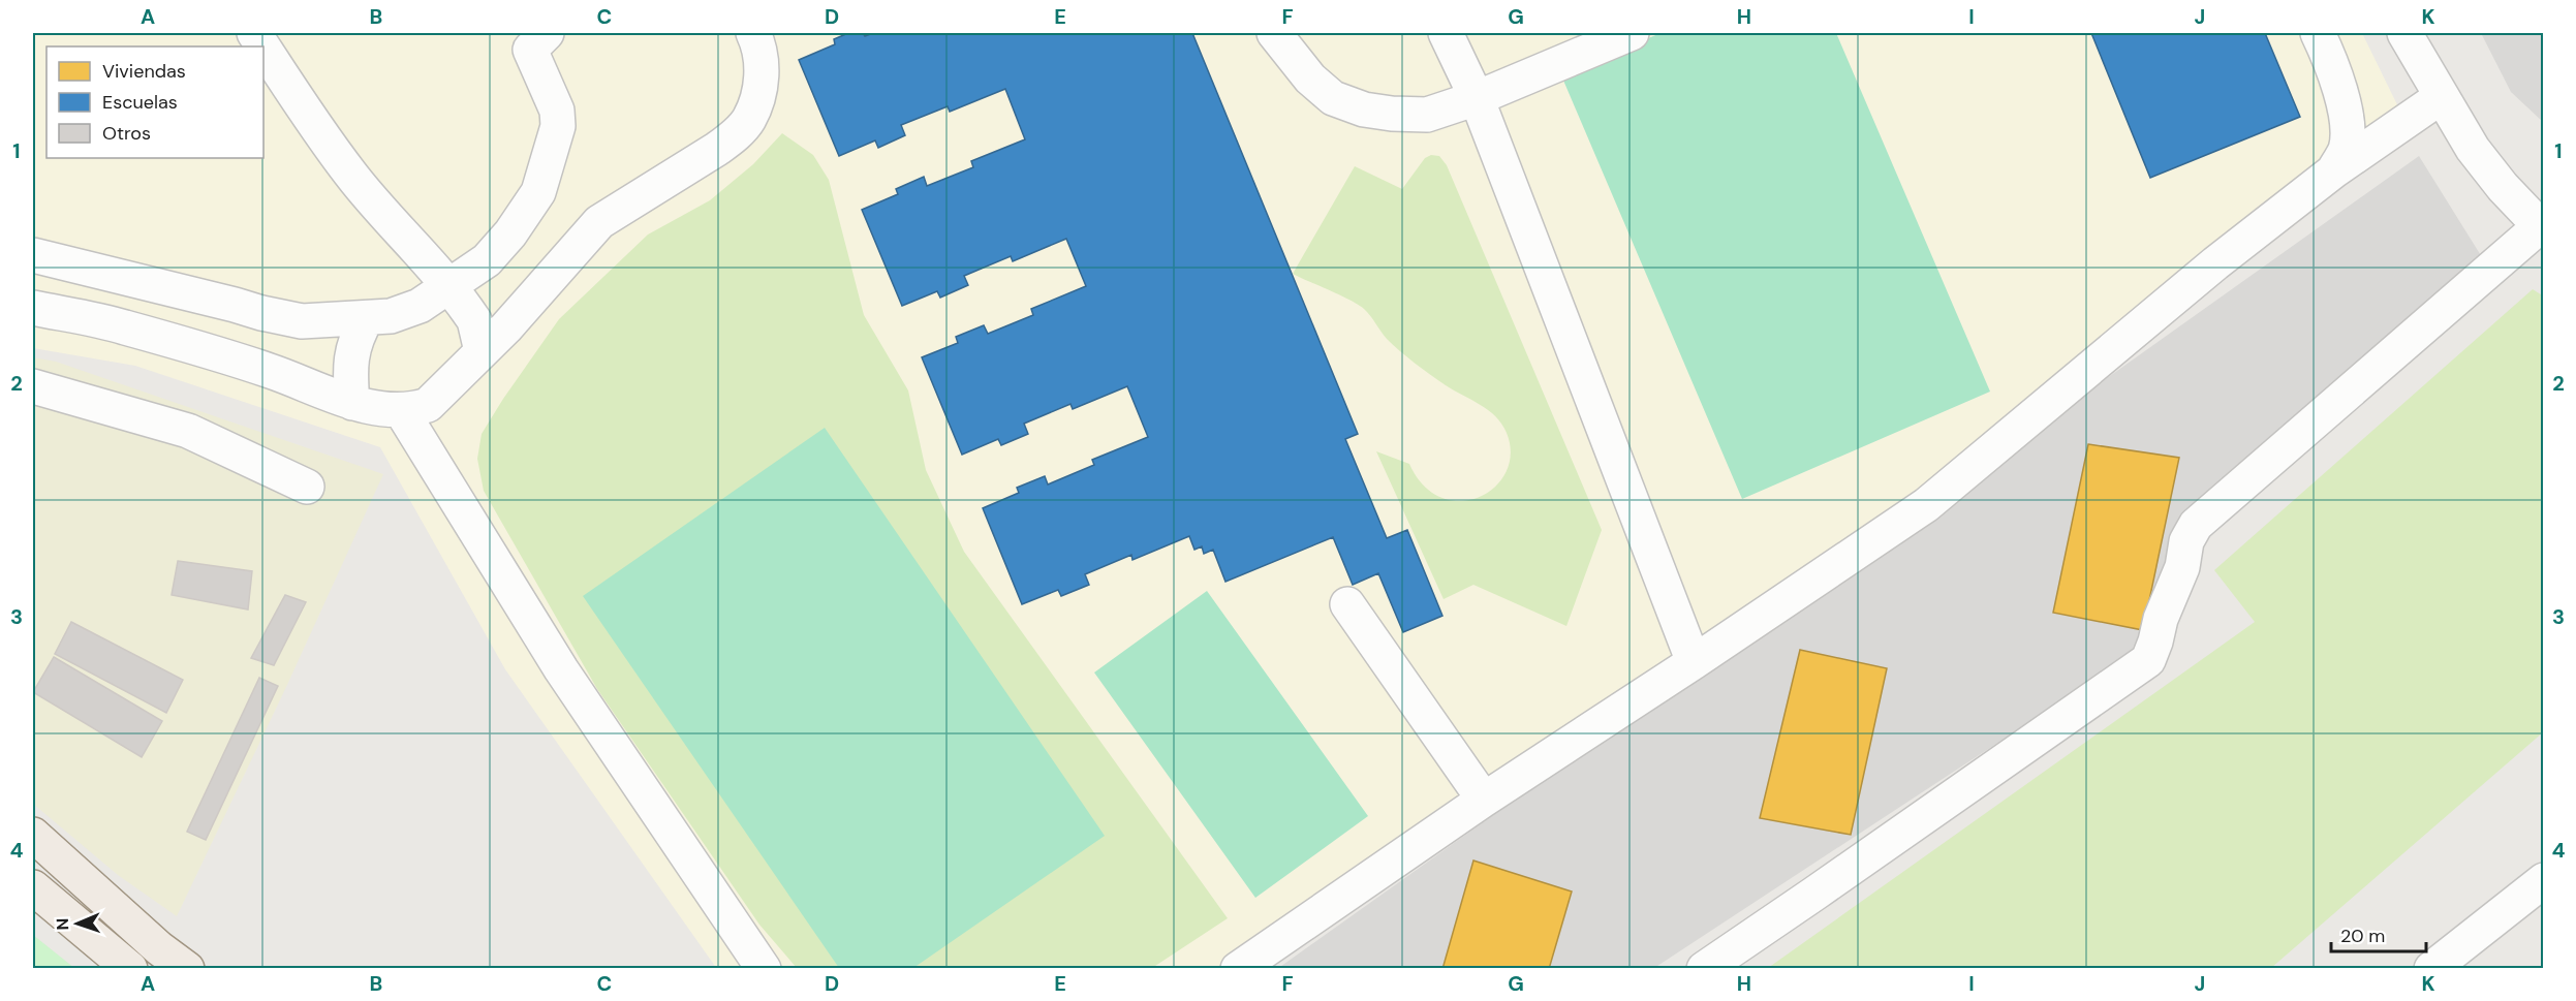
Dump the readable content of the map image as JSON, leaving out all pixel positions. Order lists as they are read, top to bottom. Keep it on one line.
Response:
{"legend":["Viviendas","Escuelas","Otros"],"scale_bar":"20 m","north":"left","grid":{"columns":["A","B","C","D","E","F","G","H","I","J","K"],"rows":["1","2","3","4"]}}
